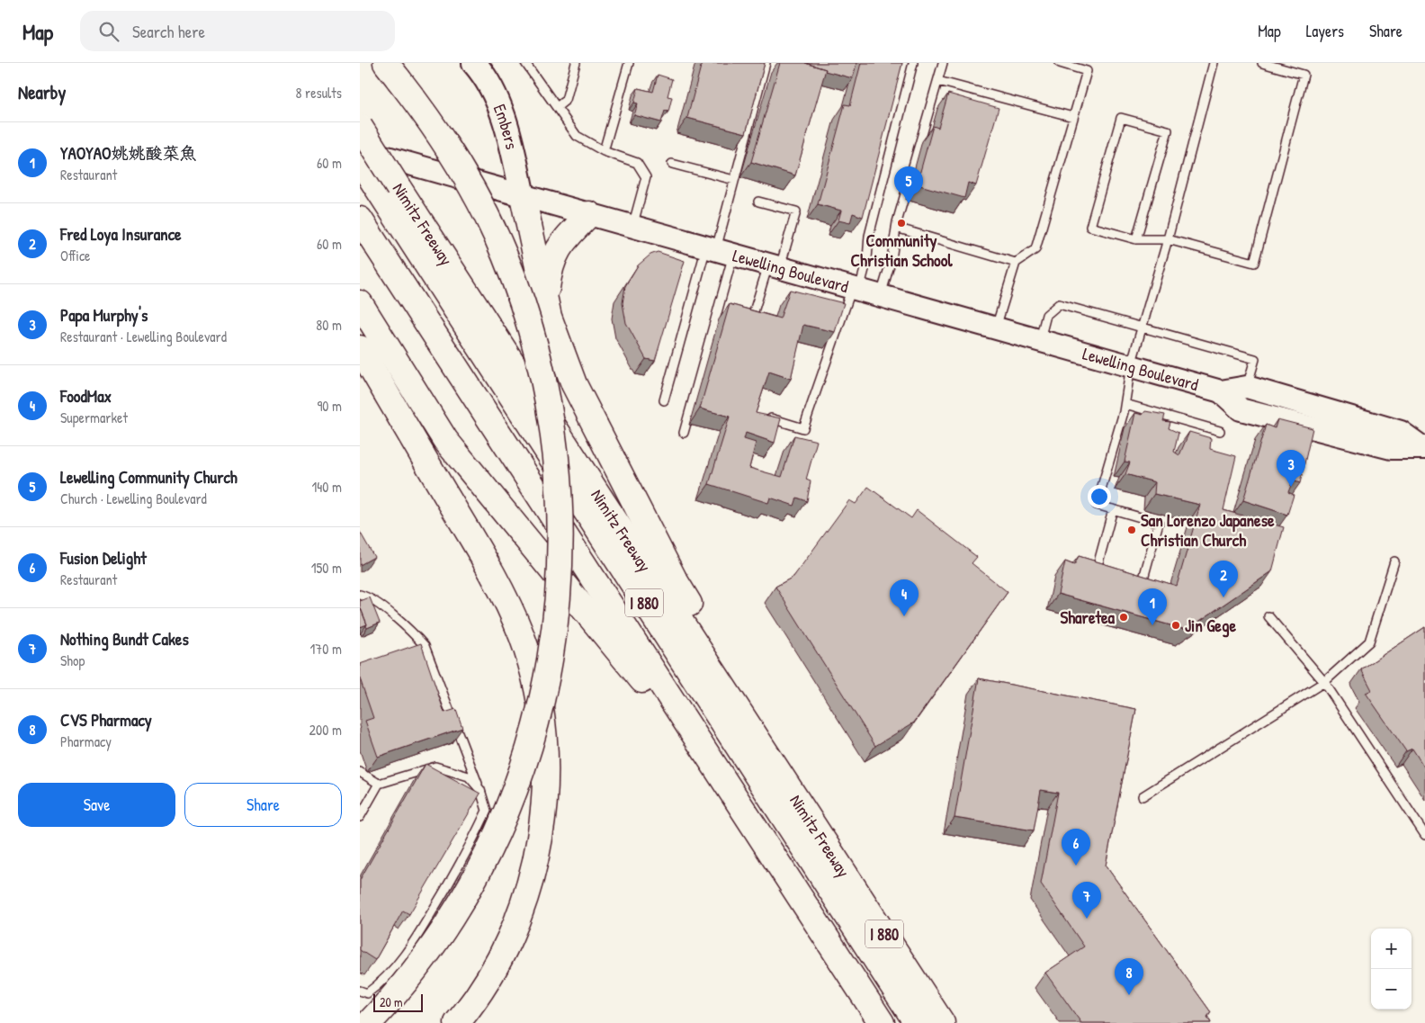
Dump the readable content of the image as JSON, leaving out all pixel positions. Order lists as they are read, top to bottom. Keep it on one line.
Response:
{"streets":{"highway":["Nimitz Freeway","I 880"],"main road":["Embers","Lewelling Boulevard"]},"crossings":[["Embers","Lewelling Boulevard"],["Nimitz Freeway","I 880"]],"places":["Community Christian School","San Lorenzo Japanese Christian Church","Sharetea","Jin Gege"],"scale_bar":"20 m","page":{"header":"Map","search":"Search here","nav":["Map","Layers","Share"],"heading":["Nearby","8 results"],"list":[{"mark":"1","name":"YAOYAO姚姚酸菜魚","note":"Restaurant","value":"60 m"},{"mark":"2","name":"Fred Loya Insurance","note":"Office","value":"60 m"},{"mark":"3","name":"Papa Murphy's","note":"Restaurant · Lewelling Boulevard","value":"80 m"},{"mark":"4","name":"FoodMax","note":"Supermarket","value":"90 m"},{"mark":"5","name":"Lewelling Community Church","note":"Church · Lewelling Boulevard","value":"140 m"},{"mark":"6","name":"Fusion Delight","note":"Restaurant","value":"150 m"},{"mark":"7","name":"Nothing Bundt Cakes","note":"Shop","value":"170 m"},{"mark":"8","name":"CVS Pharmacy","note":"Pharmacy","value":"200 m"}],"pins":["5","3","2","4","1","6","7","8"],"buttons":["Save","Share"],"map_buttons":["+","−"],"scale":"20 m"}}
